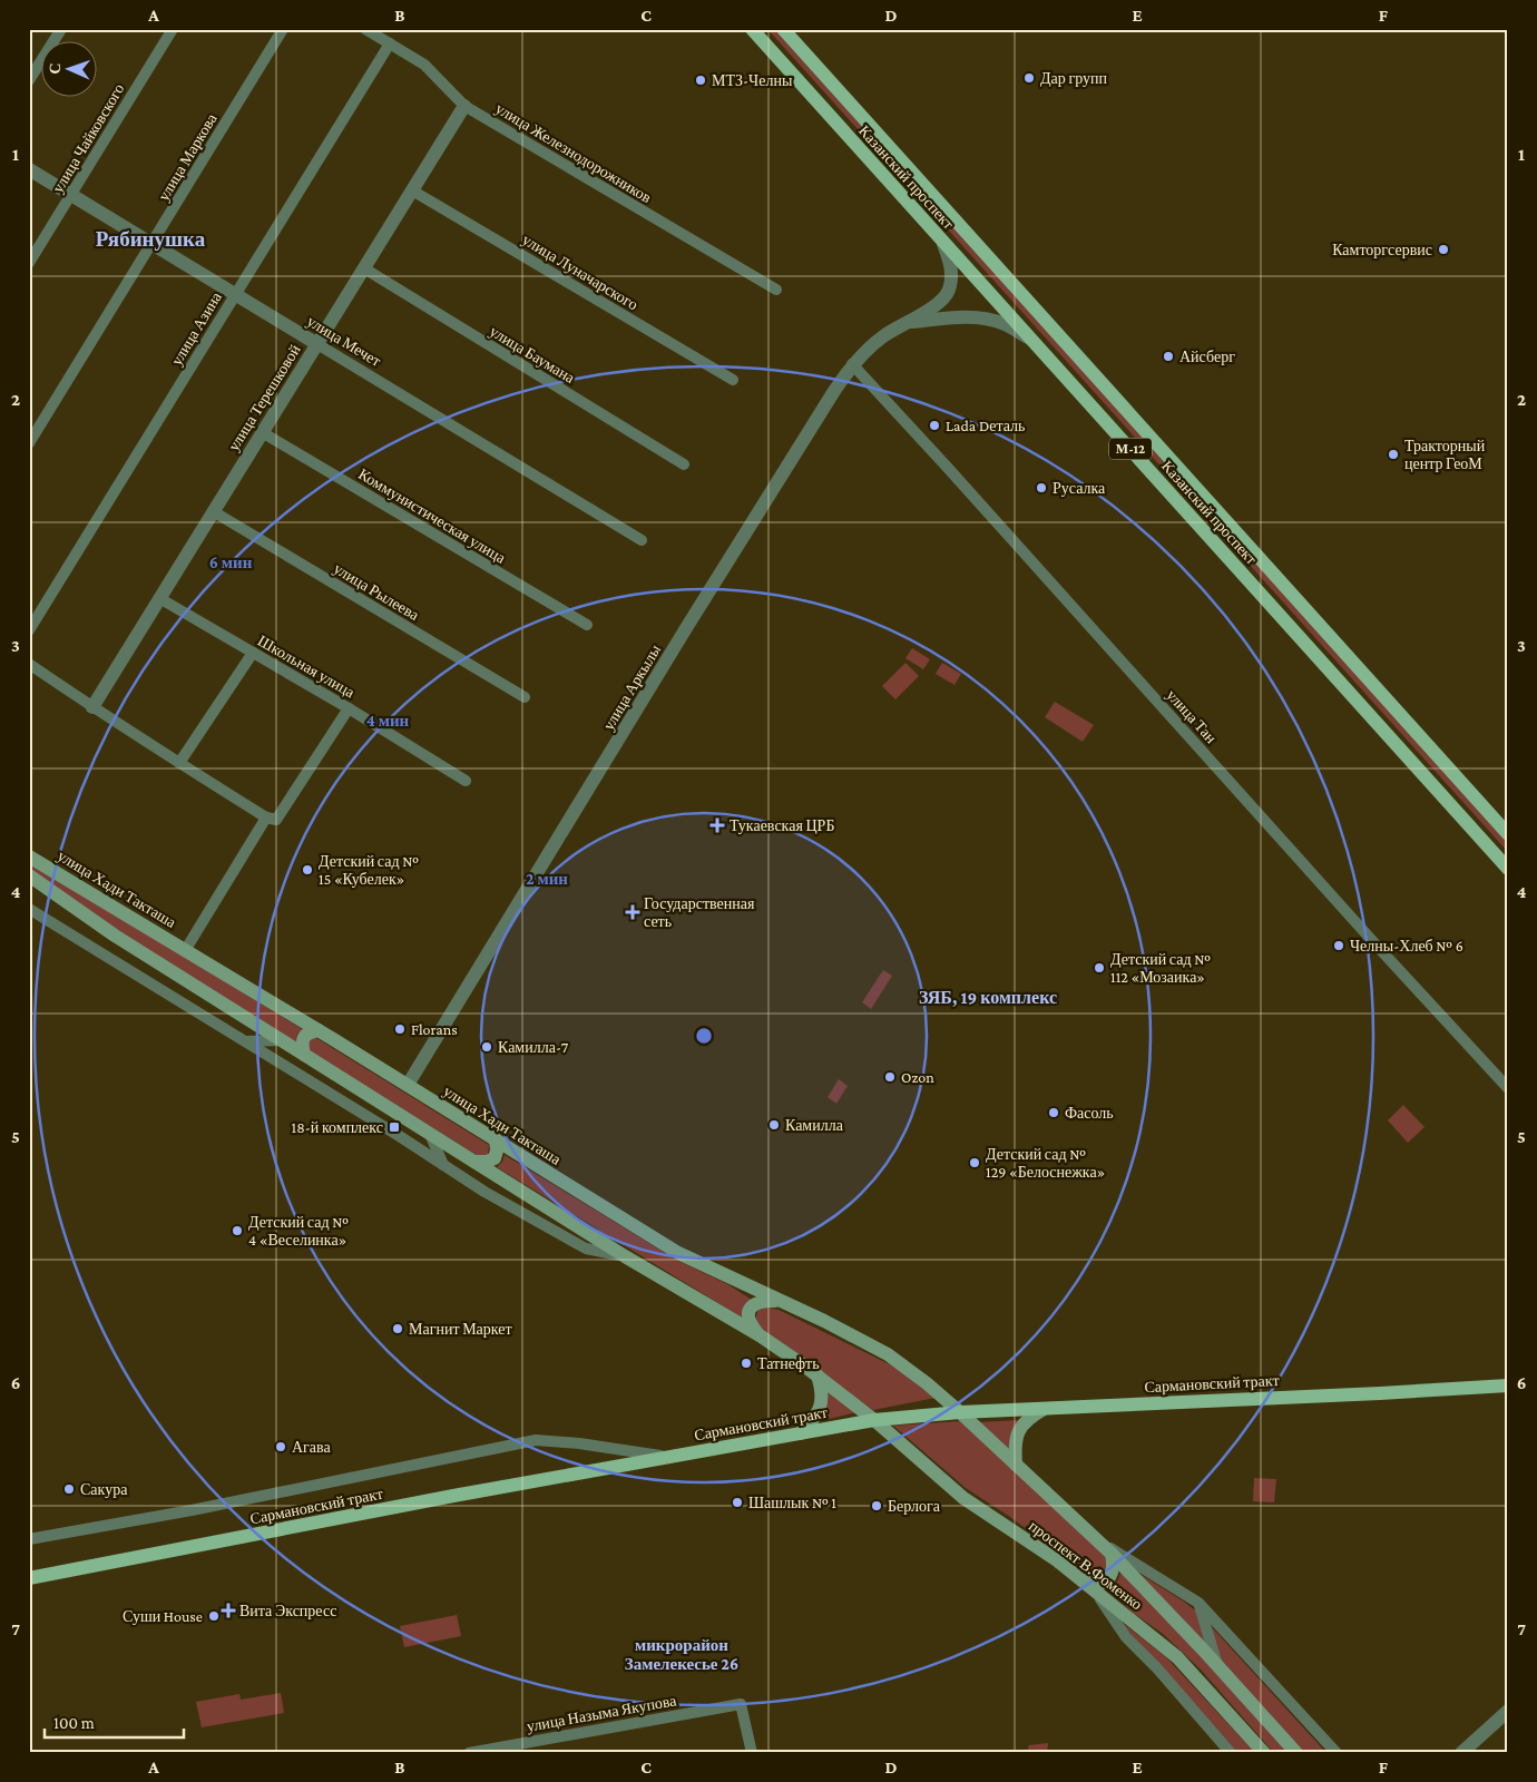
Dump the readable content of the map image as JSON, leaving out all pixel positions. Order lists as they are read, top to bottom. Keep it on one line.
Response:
{"streets":{"main road":["Казанский проспект","М-12","улица Хади Такташа","Сармановский тракт","проспект В.Фоменко"],"street":["улица Чайковского","улица Железнодорожников","улица Маркова","улица Луначарского","улица Азина","улица Мечет","улица Баумана","улица Терешковой","Коммунистическая улица","улица Рылеева","Школьная улица","улица Аркылы","улица Тан","улица Назыма Якупова"]},"crossings":[["улица Чайковского","улица Мечет"],["улица Железнодорожников","улица Азина"],["улица Железнодорожников","улица Терешковой"],["улица Маркова","улица Мечет"],["Казанский проспект","улица Аркылы"],["улица Луначарского","улица Терешковой"],["улица Азина","улица Мечет"],["улица Мечет","улица Терешковой"],["улица Баумана","улица Терешковой"],["улица Терешковой","Коммунистическая улица"],["улица Терешковой","улица Рылеева"],["улица Терешковой","Школьная улица"],["улица Аркылы","улица Тан"],["улица Аркылы","улица Хади Такташа"],["улица Хади Такташа","Сармановский тракт"],["улица Хади Такташа","проспект В.Фоменко"],["Сармановский тракт","проспект В.Фоменко"]],"districts":["Рябинушка","ЗЯБ, 19 комплекс","микрорайон Замелекесье 26"],"places":{"other":["Дар групп","МТЗ-Челны","Камторгсервис","Айсберг","Lada Dеталь","Тракторный центр ГеоМ","Русалка","Детский сад № 15 «Кубелек»","Челны-Хлеб № 6","Детский сад № 112 «Мозаика»","Florans","Камилла-7","Ozon","Фасоль","Камилла","Детский сад № 129 «Белоснежка»","Детский сад № 4 «Веселинка»","Магнит Маркет","Татнефть","Агава","Сакура","Шашлык № 1","Берлога","Суши House"],"health":["Тукаевская ЦРБ","Государственная сеть","Вита Экспресс"],"transit":["18-й комплекс"]},"scale_bar":"100 m","north":"left","grid":{"columns":["A","B","C","D","E","F"],"rows":["1","2","3","4","5","6","7"]},"rings":["6 мин","4 мин","2 мин"]}
